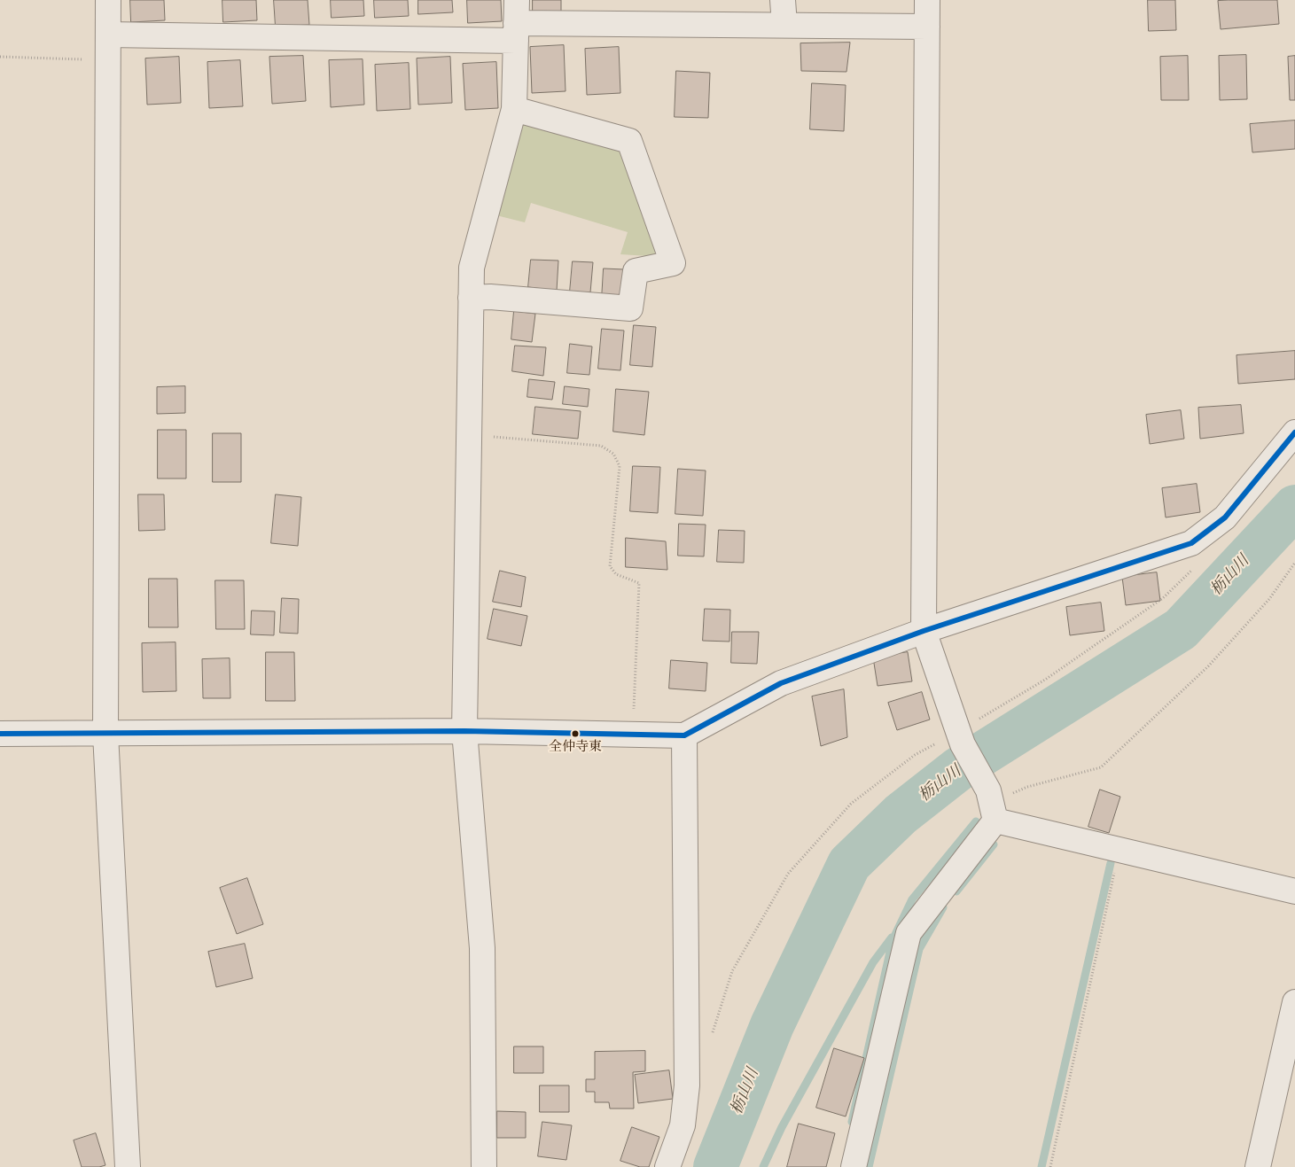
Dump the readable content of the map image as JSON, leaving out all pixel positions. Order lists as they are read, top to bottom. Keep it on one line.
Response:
{"water":["栃山川"],"places":["全仲寺東"]}
